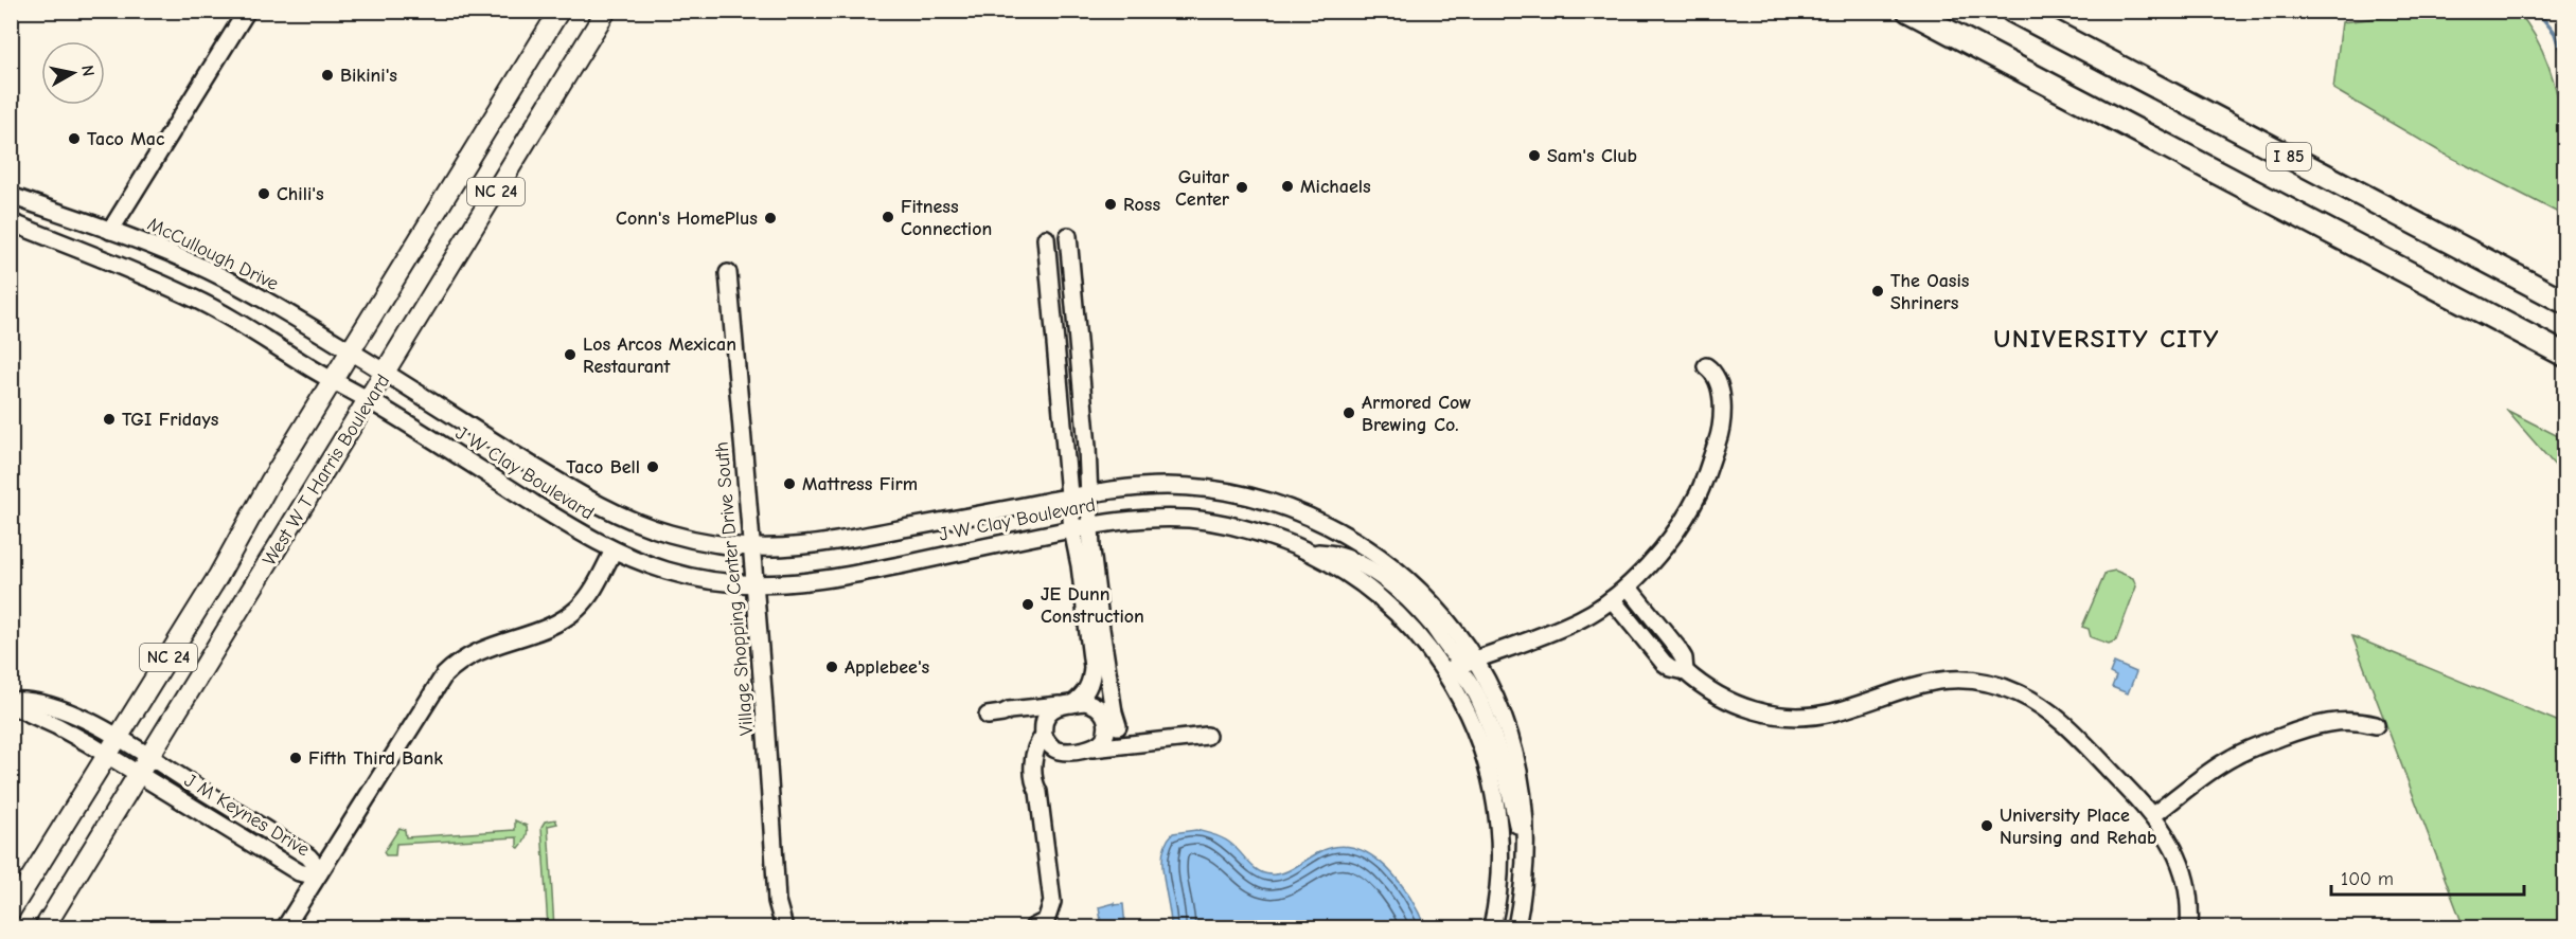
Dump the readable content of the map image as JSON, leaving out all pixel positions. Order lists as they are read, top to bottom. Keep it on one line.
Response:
{"streets":{"highway":["I 85"],"main road":["NC 24","West W T Harris Boulevard"],"street":["McCullough Drive","J W Clay Boulevard","Village Shopping Center Drive South","J M Keynes Drive"]},"crossings":[["McCullough Drive","West W T Harris Boulevard"],["McCullough Drive","J W Clay Boulevard"],["West W T Harris Boulevard","J W Clay Boulevard"],["West W T Harris Boulevard","J M Keynes Drive"],["J W Clay Boulevard","Village Shopping Center Drive South"]],"districts":["UNIVERSITY CITY"],"places":["Bikini's","Taco Mac","Sam's Club","Michaels","Guitar Center","Chili's","Ross","Fitness Connection","Conn's HomePlus","The Oasis Shriners","Los Arcos Mexican Restaurant","Armored Cow Brewing Co.","TGI Fridays","Taco Bell","Mattress Firm","JE Dunn Construction","Applebee's","Fifth Third Bank","University Place Nursing and Rehab"],"scale_bar":"100 m","north":"right"}
